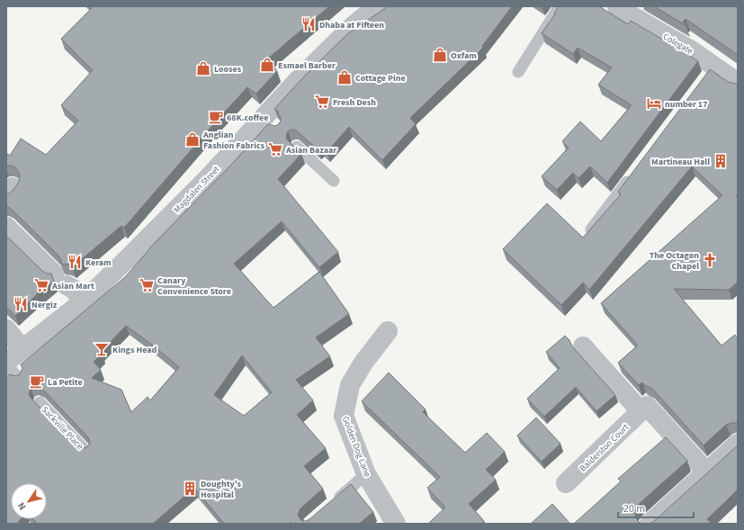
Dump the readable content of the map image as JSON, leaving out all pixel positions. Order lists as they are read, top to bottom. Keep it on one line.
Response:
{"streets":{"street":["Colegate","Magdalen Street","Golden Dog Lane","Balderston Court"],"lane":["Sackville Place"]},"places":{"restaurant":["Dhaba at Fifteen","Keram","Nergiz"],"shop":["Oxfam","Esmael Barber","Looses","Cottage Pine","Anglian Fashion Fabrics"],"supermarket":["Fresh Desh","Asian Bazaar","Asian Mart","Canary Convenience Store"],"hotel":["number 17"],"cafe":["68K.coffee","La Petite"],"building":["Martineau Hall","Doughty's Hospital"],"church":["The Octagon Chapel"],"bar":["Kings Head"]},"scale_bar":"20 m","north":"bottom left"}
